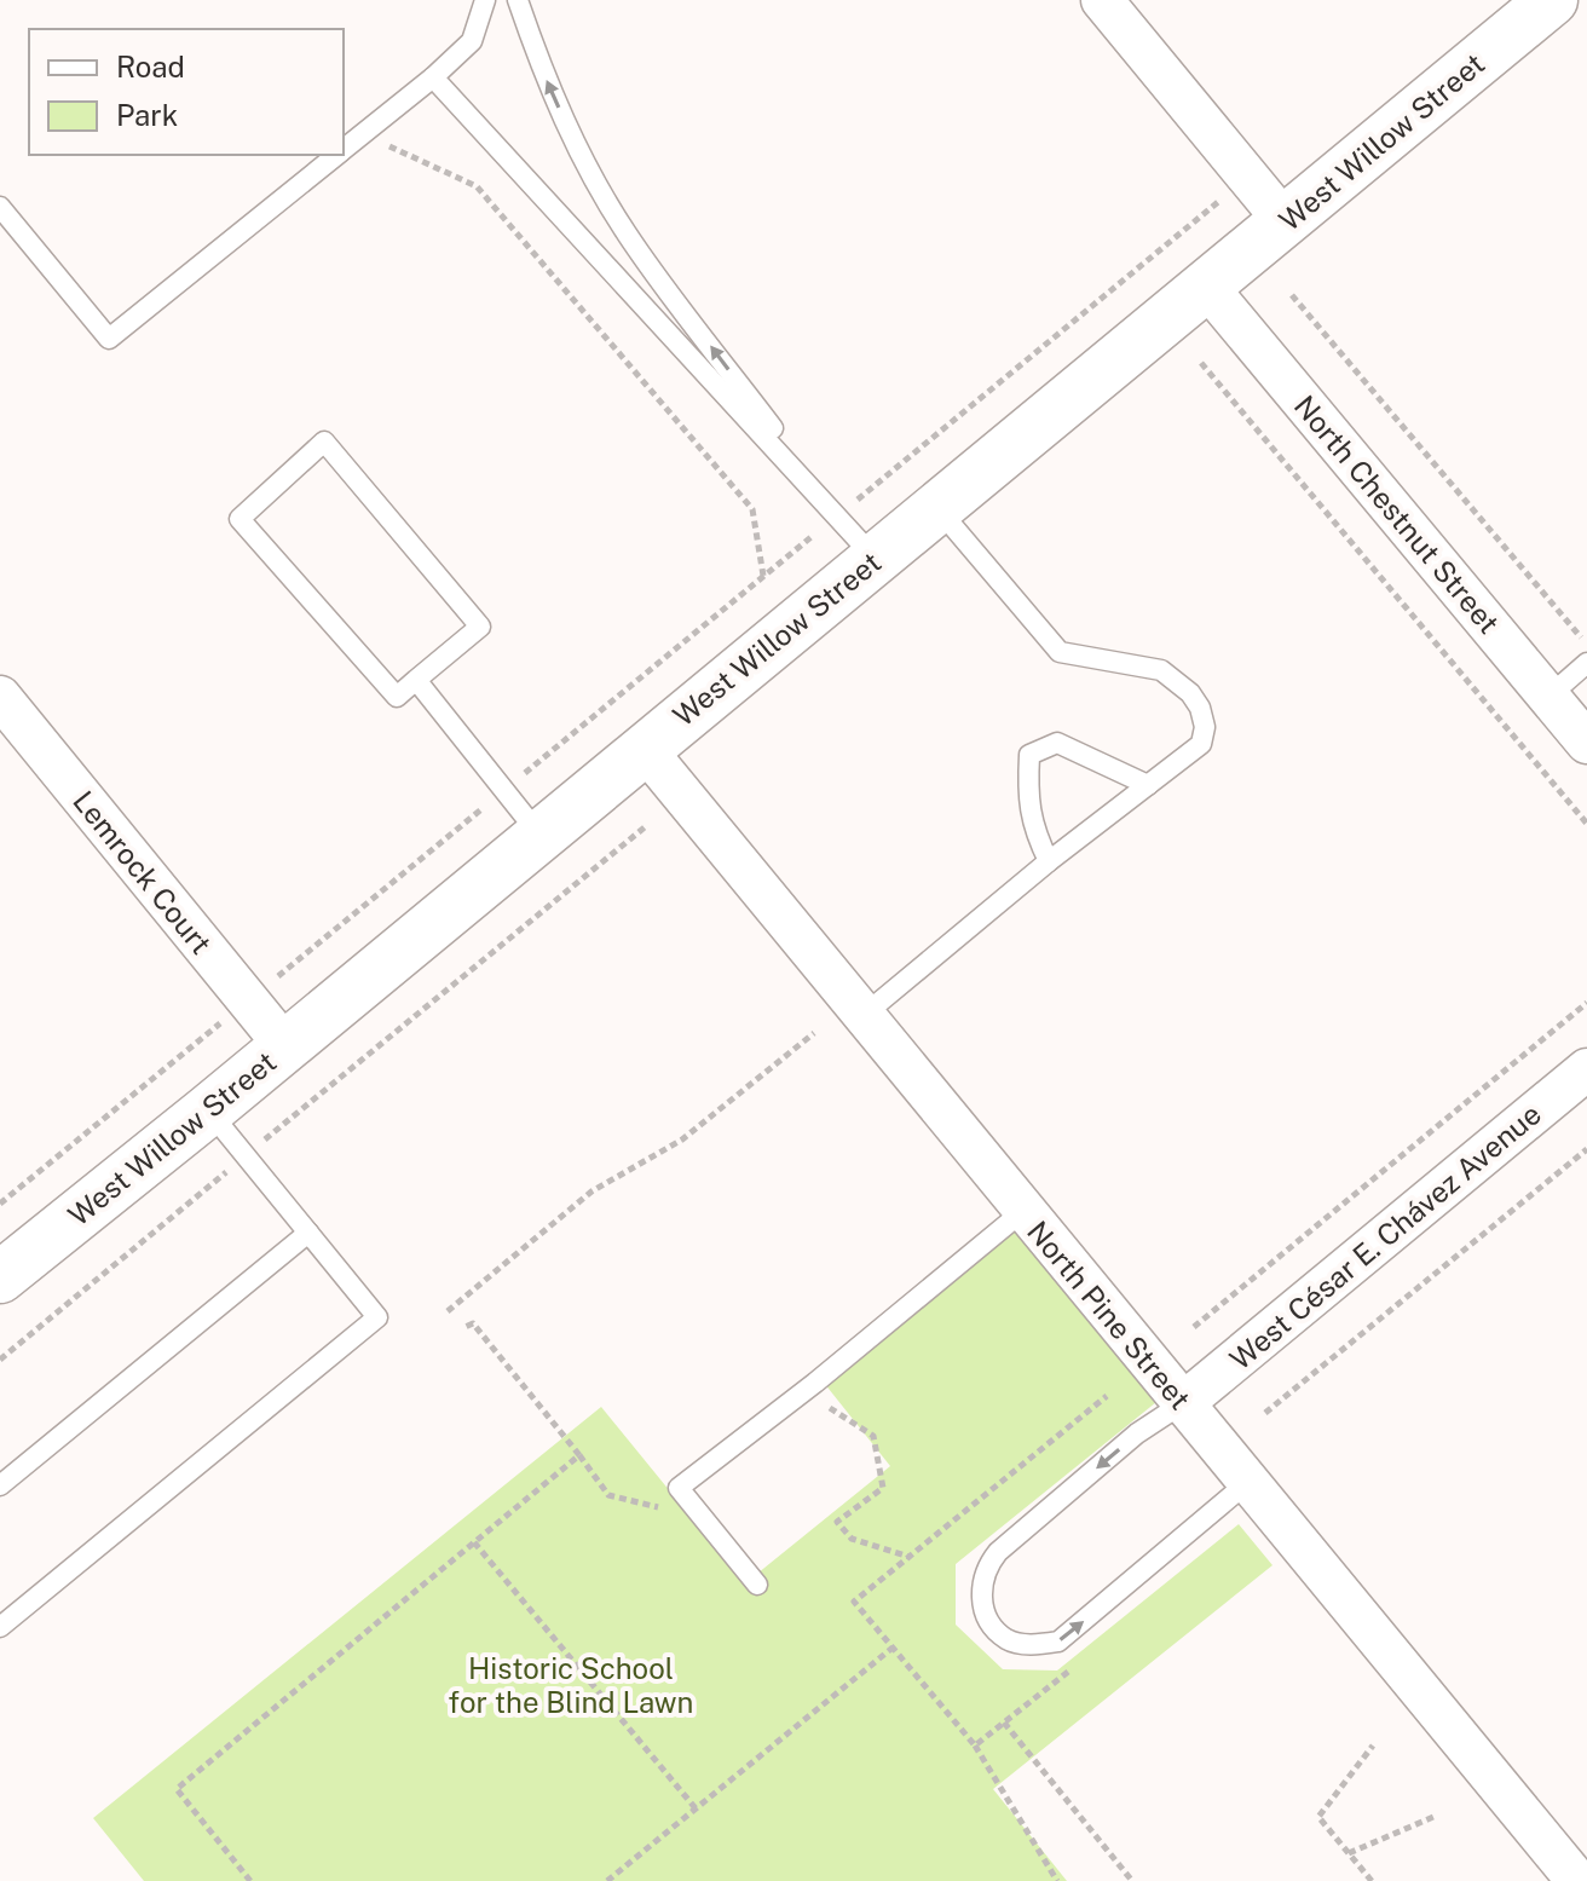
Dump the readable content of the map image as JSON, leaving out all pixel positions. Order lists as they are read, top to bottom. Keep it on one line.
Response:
{"streets":{"street":["West Willow Street","North Chestnut Street","Lemrock Court","West César E. Chávez Avenue","North Pine Street"]},"crossings":[["West Willow Street","North Chestnut Street"],["West Willow Street","Lemrock Court"],["West Willow Street","North Pine Street"],["West César E. Chávez Avenue","North Pine Street"]],"parks":["Historic School for the Blind Lawn"],"legend":["Road","Park"]}
